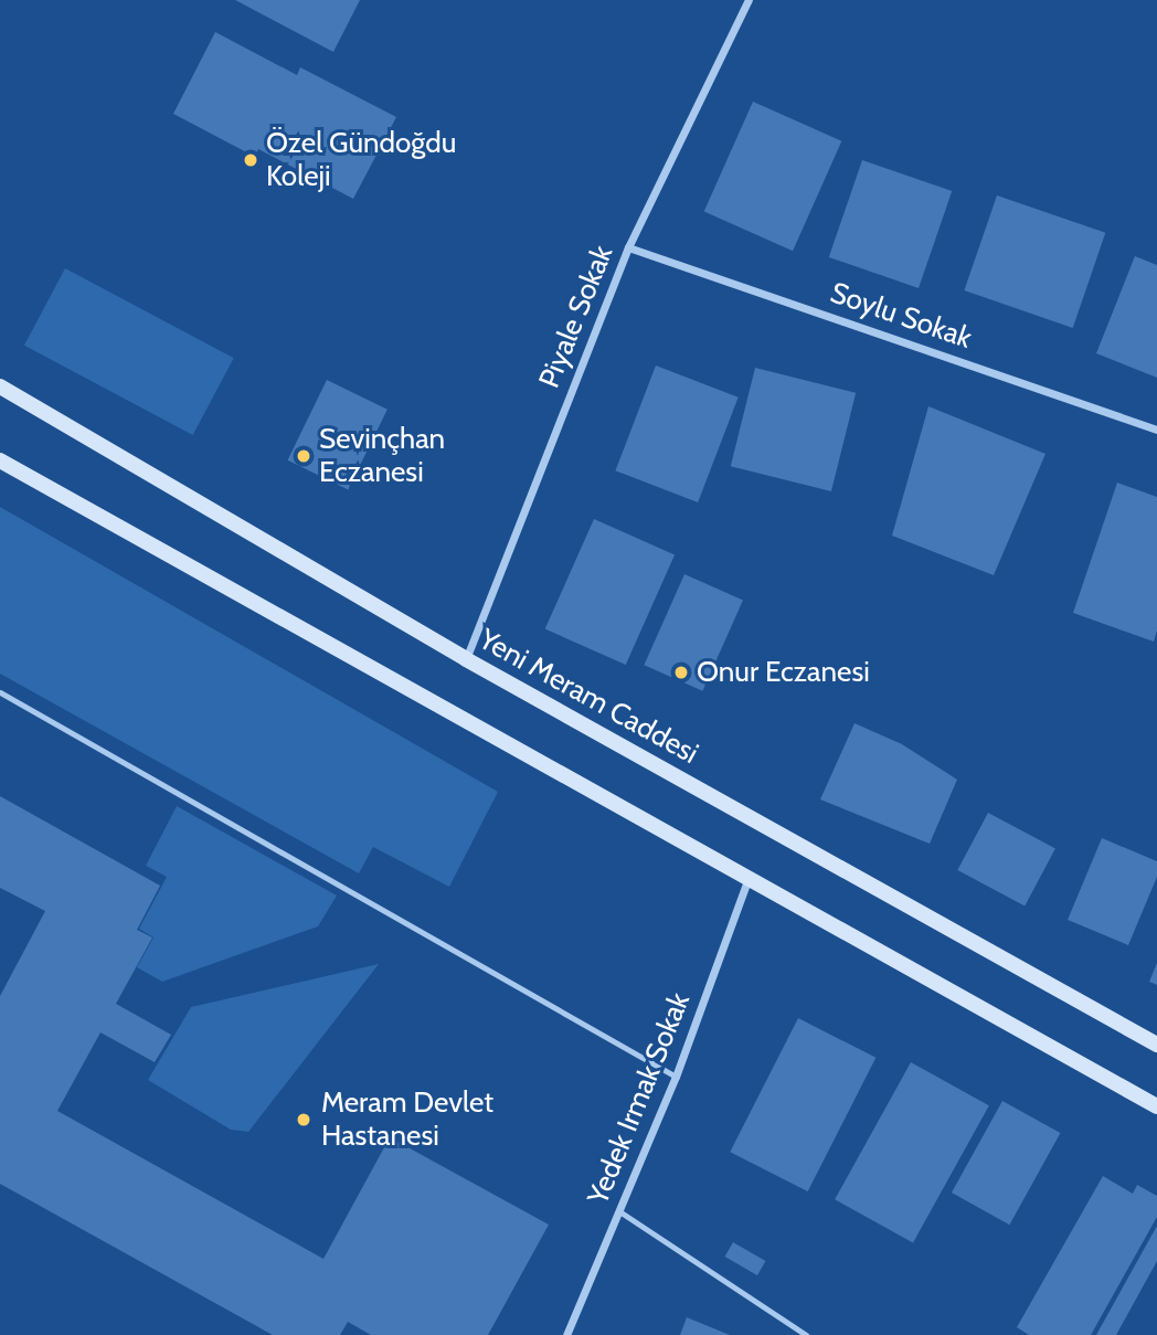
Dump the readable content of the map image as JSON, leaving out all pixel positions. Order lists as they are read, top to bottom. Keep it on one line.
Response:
{"streets":{"main road":["Yeni Meram Caddesi"],"street":["Soylu Sokak","Piyale Sokak","Yedek Irmak Sokak"]},"crossings":[["Soylu Sokak","Piyale Sokak"],["Piyale Sokak","Yeni Meram Caddesi"]],"places":["Özel Gündoğdu Koleji","Sevinçhan Eczanesi","Onur Eczanesi","Meram Devlet Hastanesi"]}
